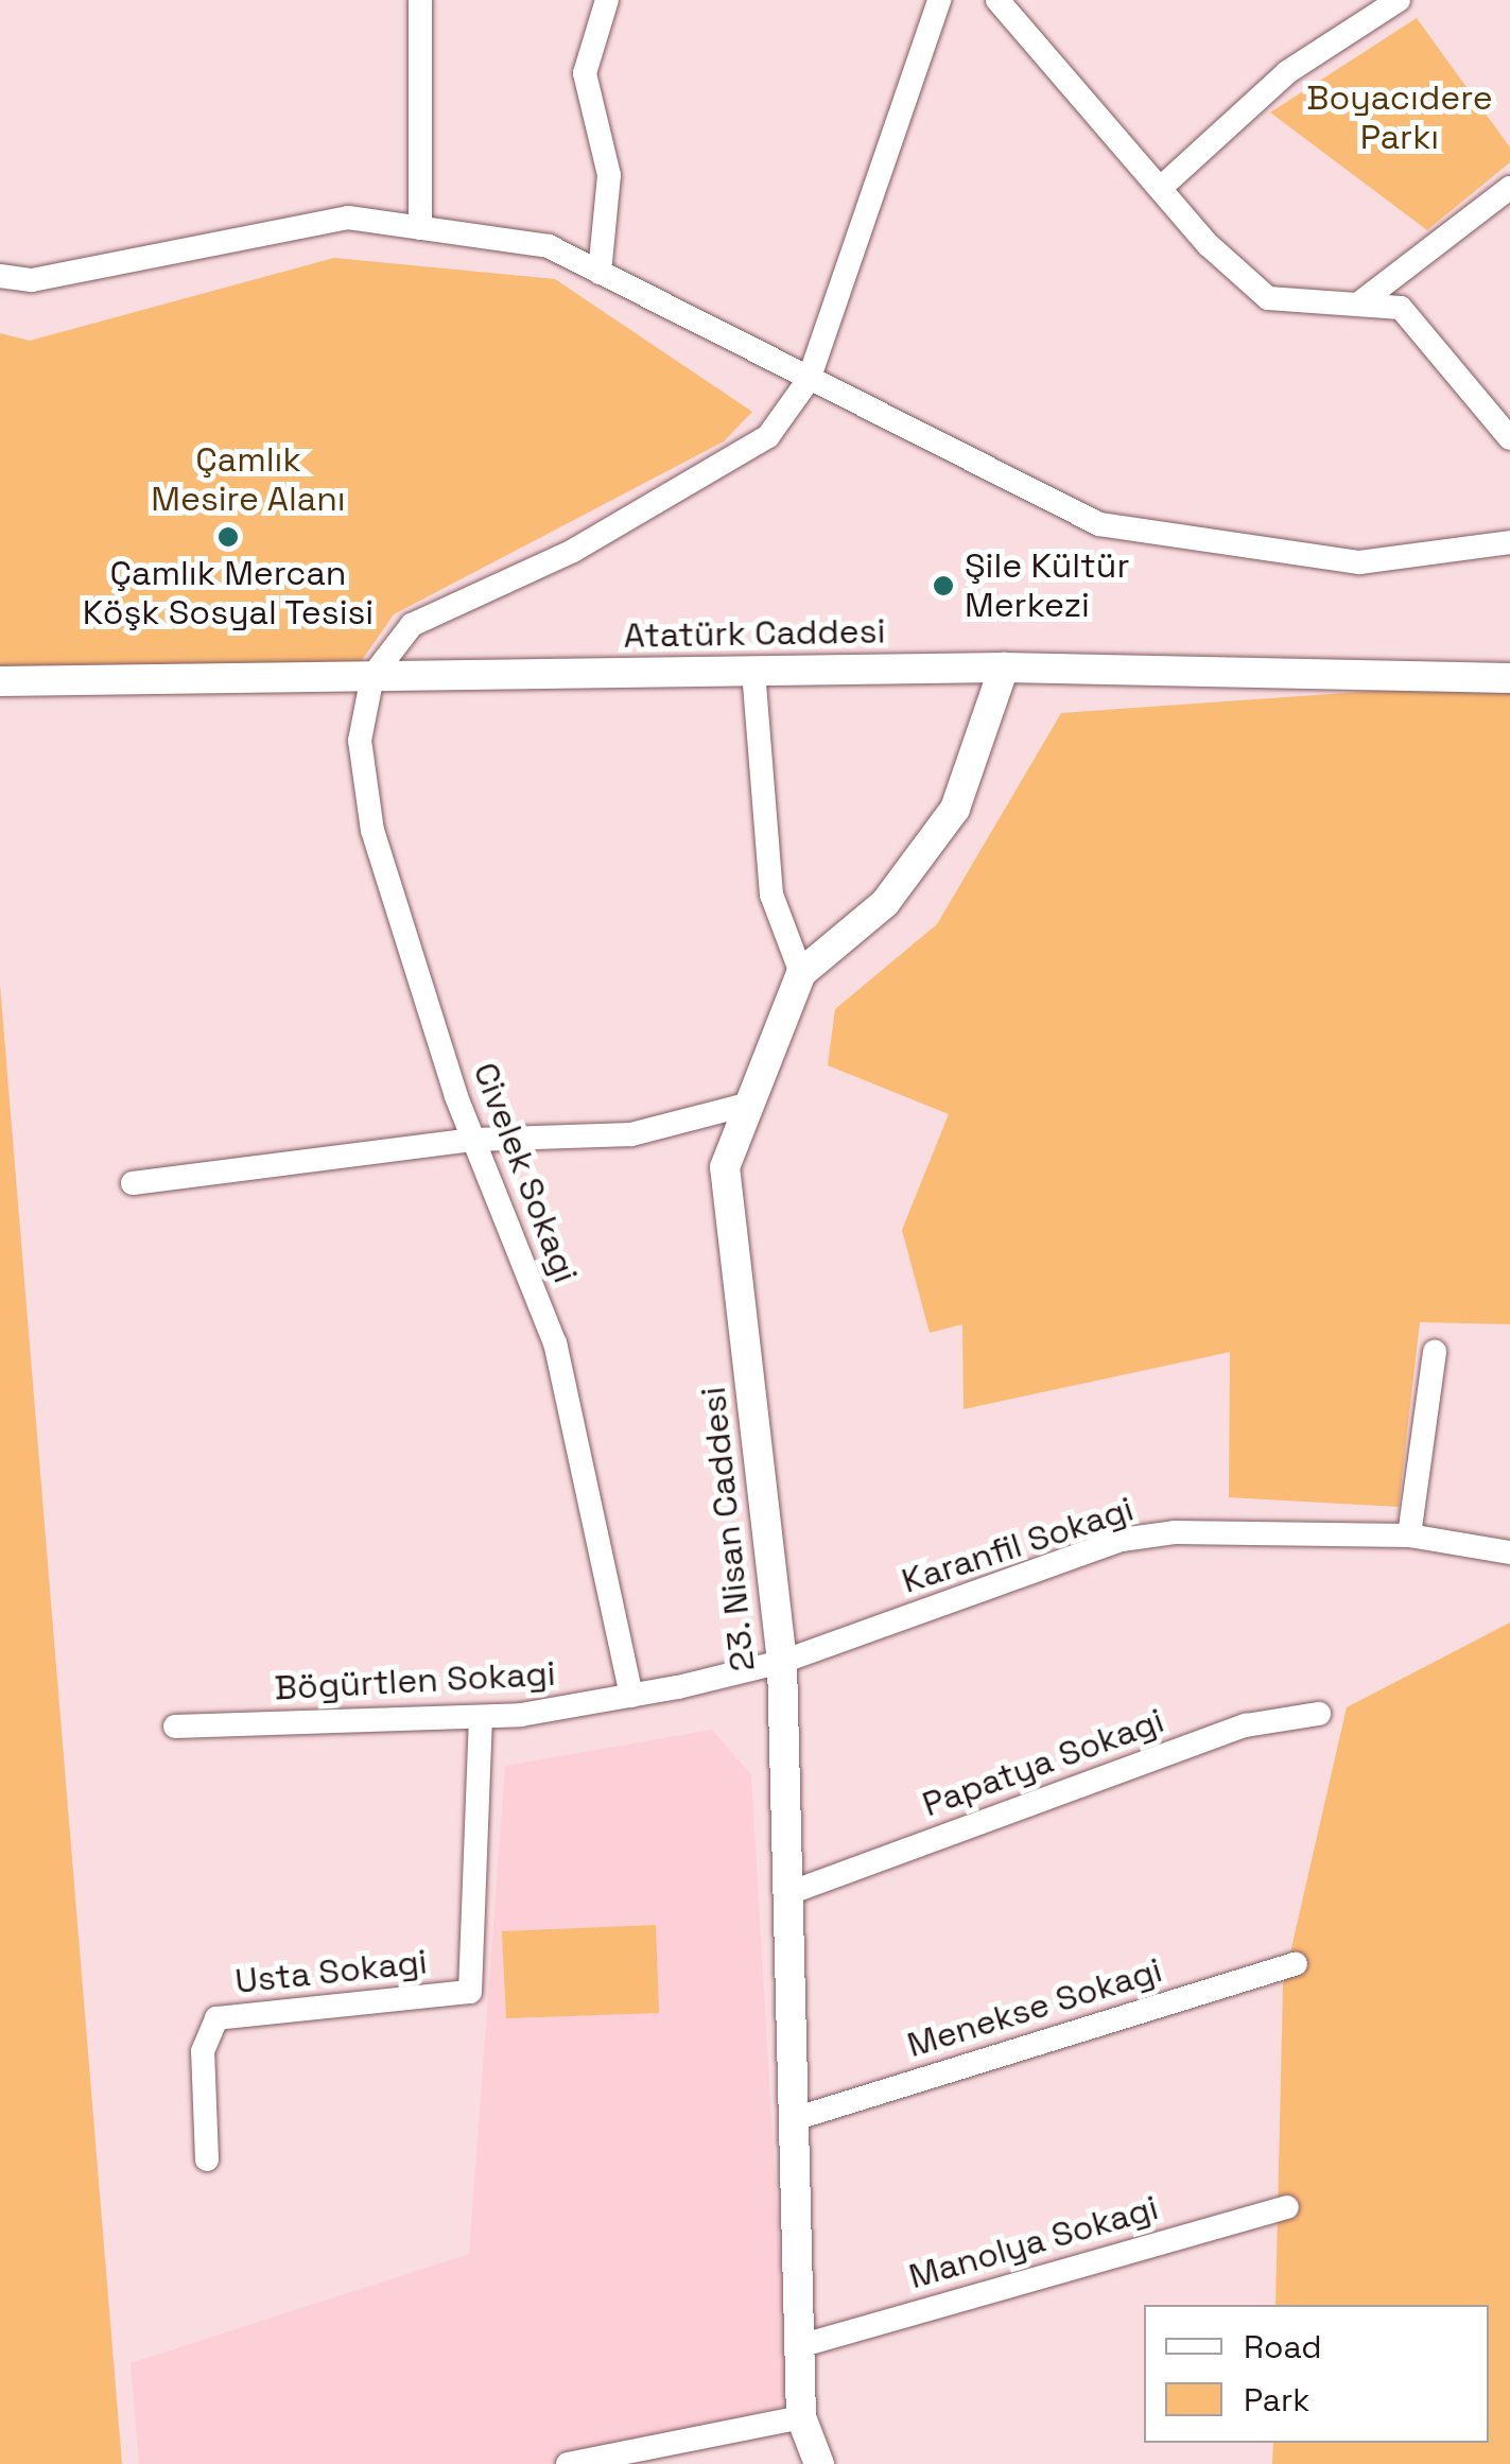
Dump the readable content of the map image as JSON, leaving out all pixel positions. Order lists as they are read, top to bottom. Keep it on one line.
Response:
{"streets":{"street":["Atatürk Caddesi","Civelek Sokagi","23. Nisan Caddesi","Karanfil Sokagi","Bögürtlen Sokagi","Papatya Sokagi","Usta Sokagi","Menekse Sokagi","Manolya Sokagi"]},"crossings":[["Atatürk Caddesi","Civelek Sokagi"],["Atatürk Caddesi","23. Nisan Caddesi"],["Civelek Sokagi","Bögürtlen Sokagi"],["23. Nisan Caddesi","Karanfil Sokagi"],["23. Nisan Caddesi","Bögürtlen Sokagi"],["23. Nisan Caddesi","Papatya Sokagi"],["23. Nisan Caddesi","Menekse Sokagi"],["23. Nisan Caddesi","Manolya Sokagi"],["Karanfil Sokagi","Bögürtlen Sokagi"],["Bögürtlen Sokagi","Usta Sokagi"]],"parks":["Boyacıdere Parkı","Çamlık Mesire Alanı"],"places":["Çamlık Mercan Köşk Sosyal Tesisi","Şile Kültür Merkezi"],"legend":["Road","Park"]}
